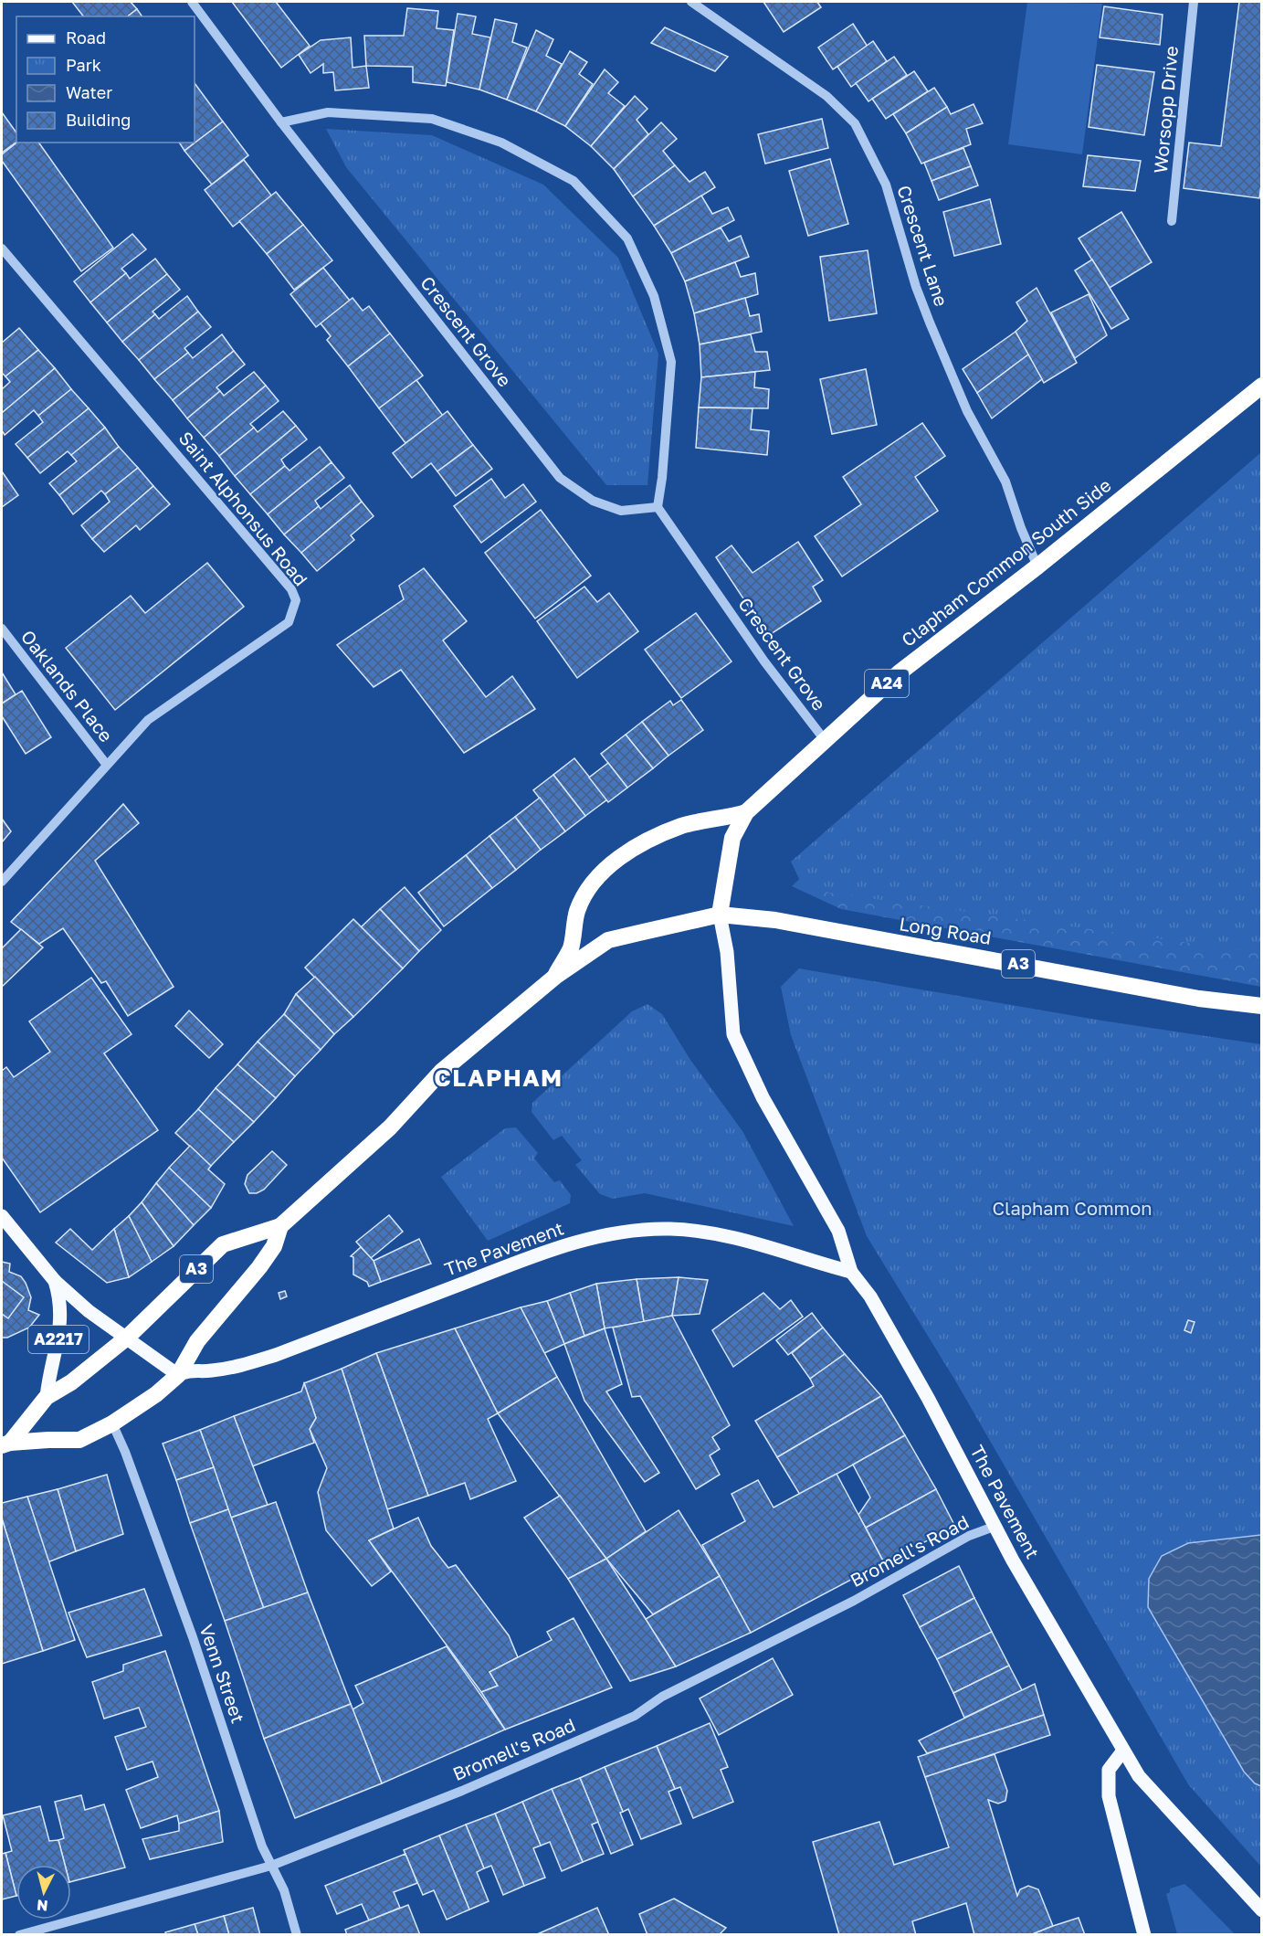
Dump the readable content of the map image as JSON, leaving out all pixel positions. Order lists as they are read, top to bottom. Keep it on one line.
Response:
{"streets":{"highway":["Clapham Common South Side","A24","Long Road","A3"],"main road":["The Pavement","A2217"],"street":["Worsopp Drive","Crescent Lane","Crescent Grove","Saint Alphonsus Road","Oaklands Place","Bromell's Road","Venn Street"]},"crossings":[["Crescent Lane","Clapham Common South Side"],["Crescent Grove","Clapham Common South Side"],["Saint Alphonsus Road","Oaklands Place"],["Clapham Common South Side","Long Road"],["Clapham Common South Side","A3"],["Clapham Common South Side","The Pavement"],["Long Road","A3"],["Long Road","The Pavement"],["A3","The Pavement"],["A3","A2217"],["A3","Venn Street"],["The Pavement","A2217"],["The Pavement","Bromell's Road"],["Bromell's Road","Venn Street"]],"districts":["CLAPHAM"],"parks":["Clapham Common"],"legend":["Road","Park","Water","Building"],"north":"bottom"}
